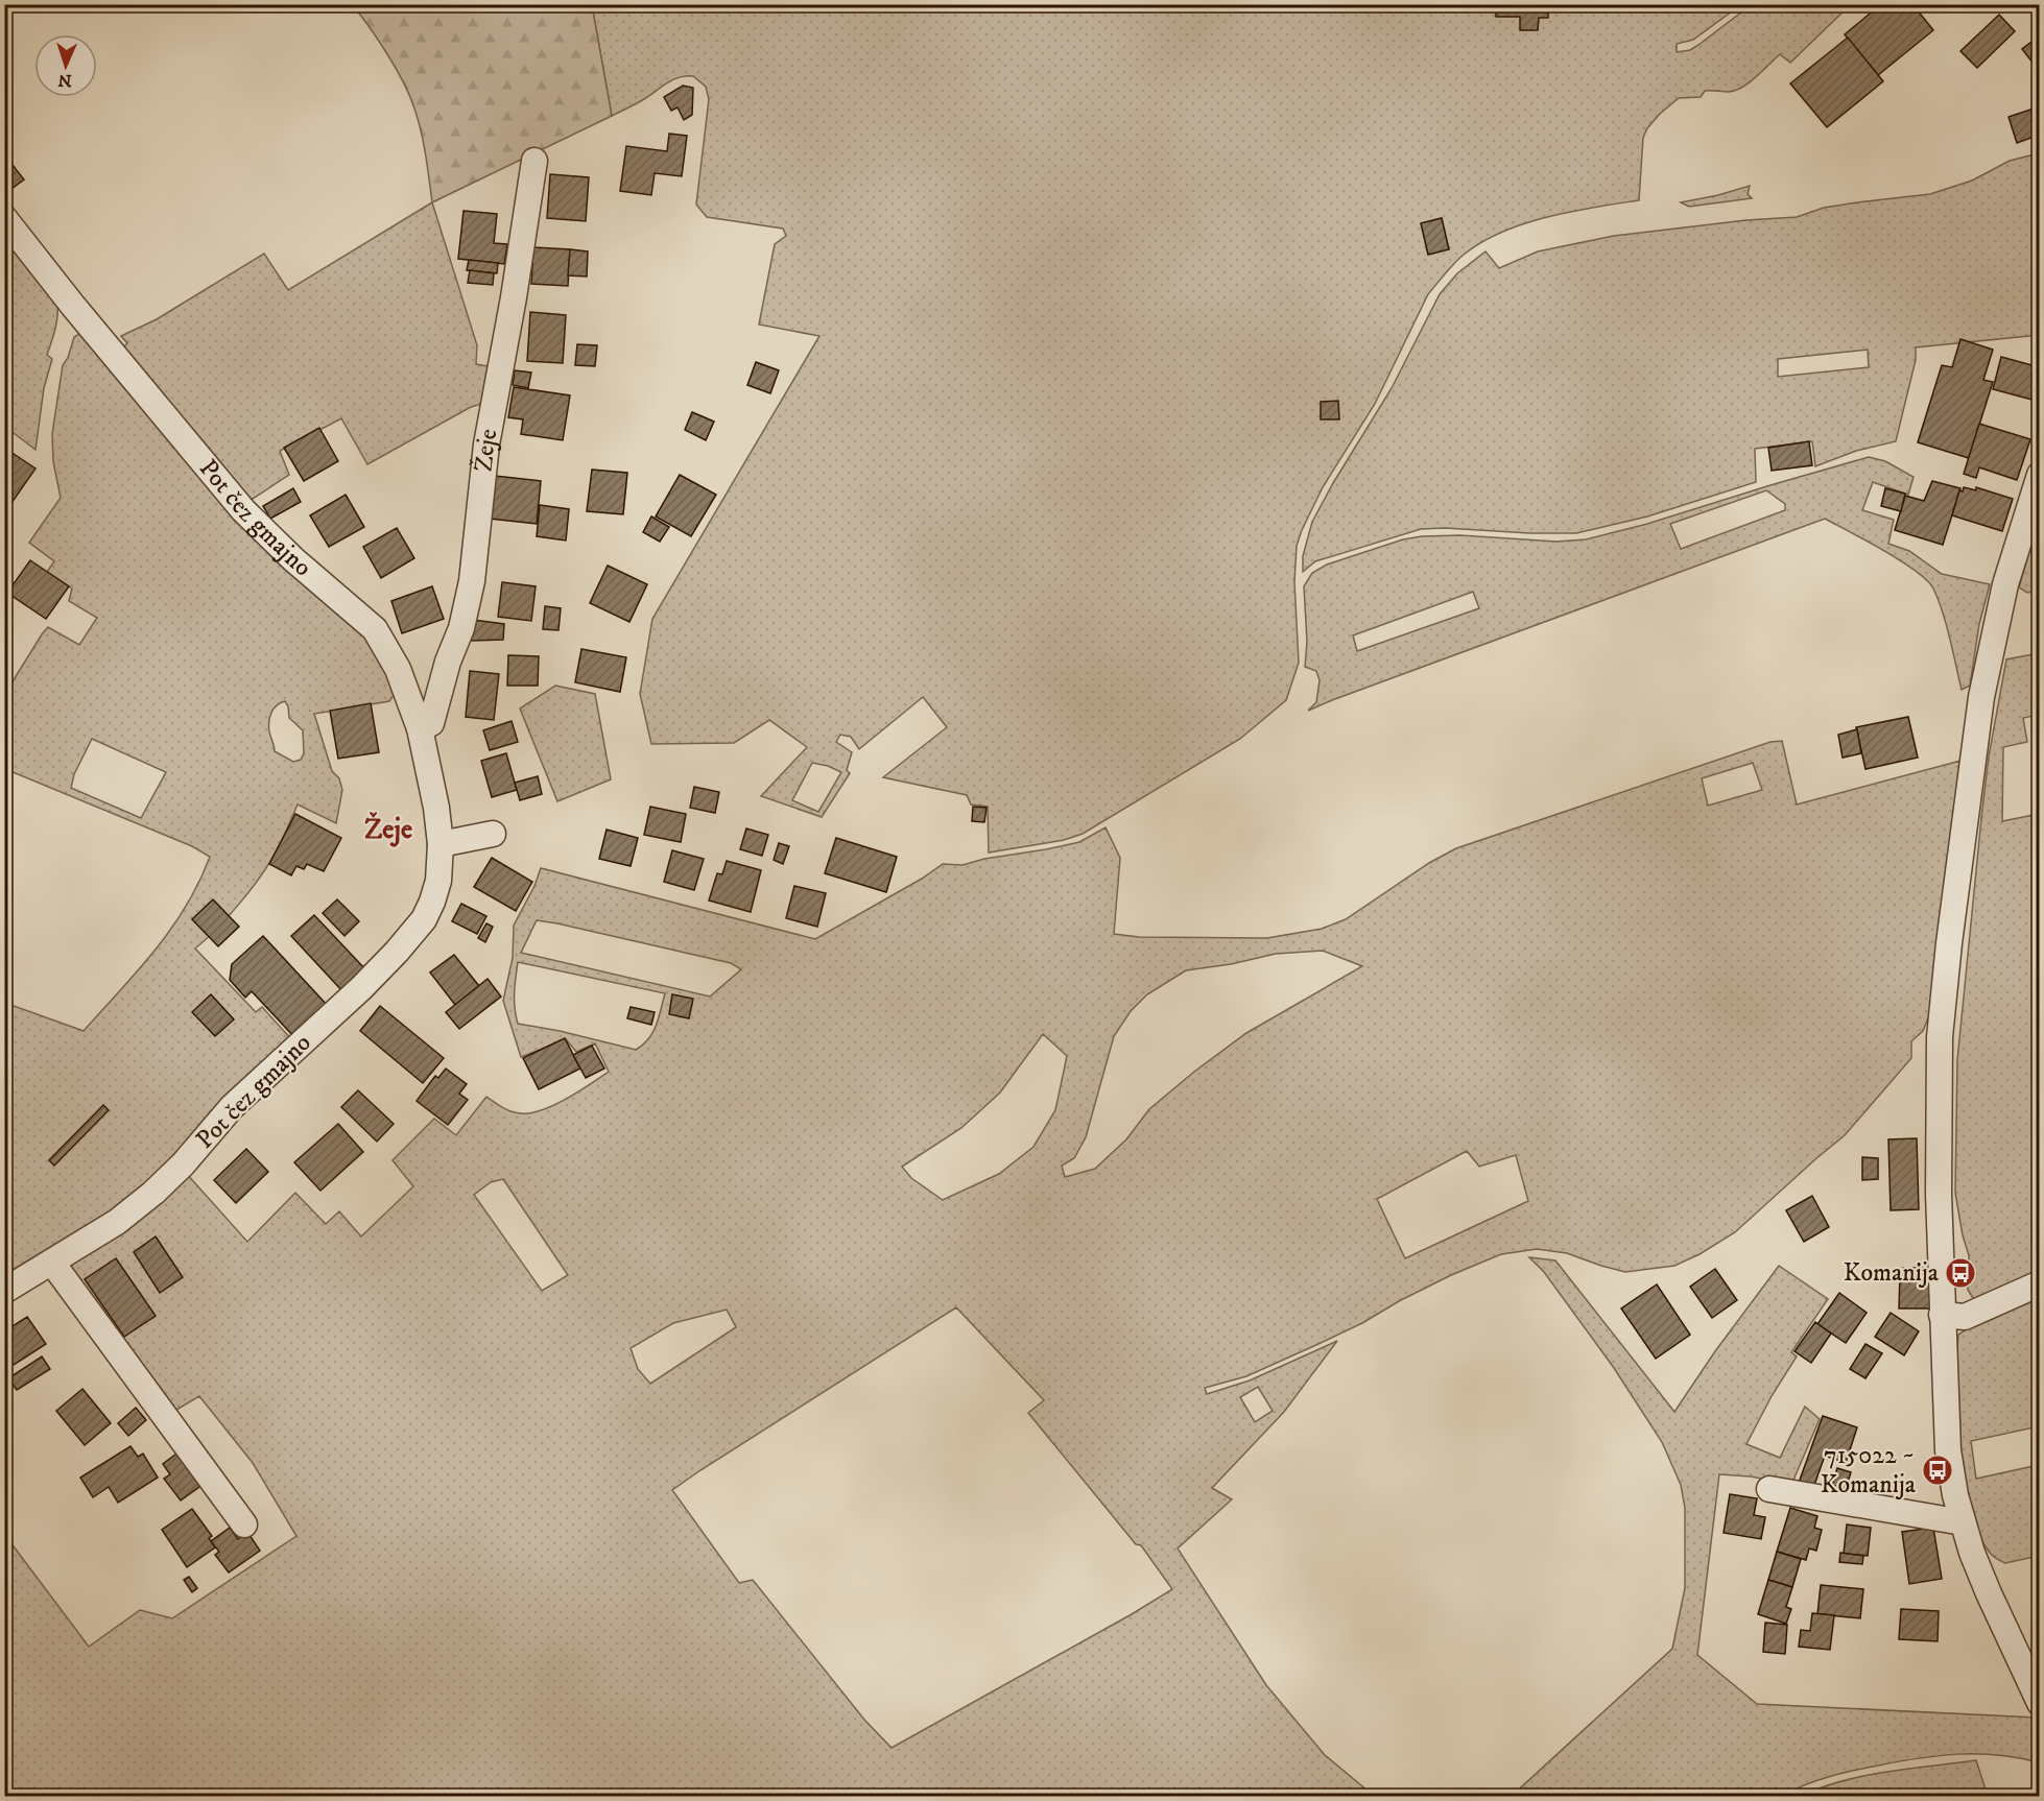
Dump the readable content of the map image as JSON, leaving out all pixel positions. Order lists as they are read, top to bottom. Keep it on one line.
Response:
{"streets":{"street":["Žeje","Pot čez gmajno"]},"crossings":[["Žeje","Pot čez gmajno"]],"districts":["Žeje"],"places":{"bus stop":["Komanija","715022 ~ Komanija"]},"north":"bottom"}
